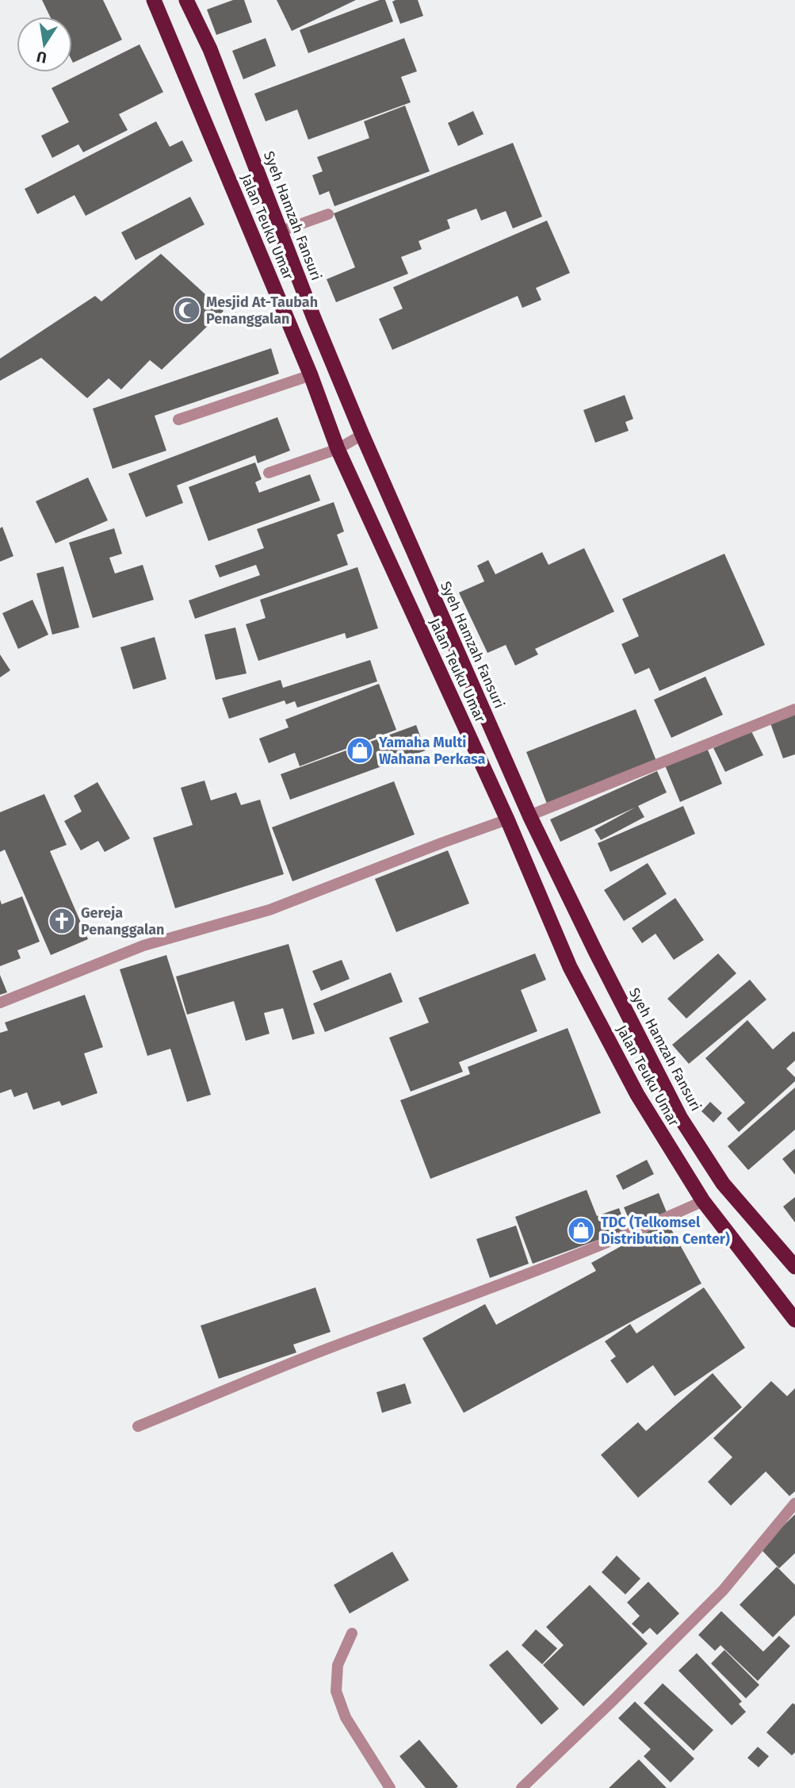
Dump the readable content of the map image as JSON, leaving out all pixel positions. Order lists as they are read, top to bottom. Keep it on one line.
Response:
{"streets":{"highway":["Syeh Hamzah Fansuri","Jalan Teuku Umar"]},"places":{"mosque":["Mesjid At-Taubah Penanggalan"],"shop":["Yamaha Multi Wahana Perkasa","TDC (Telkomsel Distribution Center)"],"church":["Gereja Penanggalan"]},"north":"bottom"}
